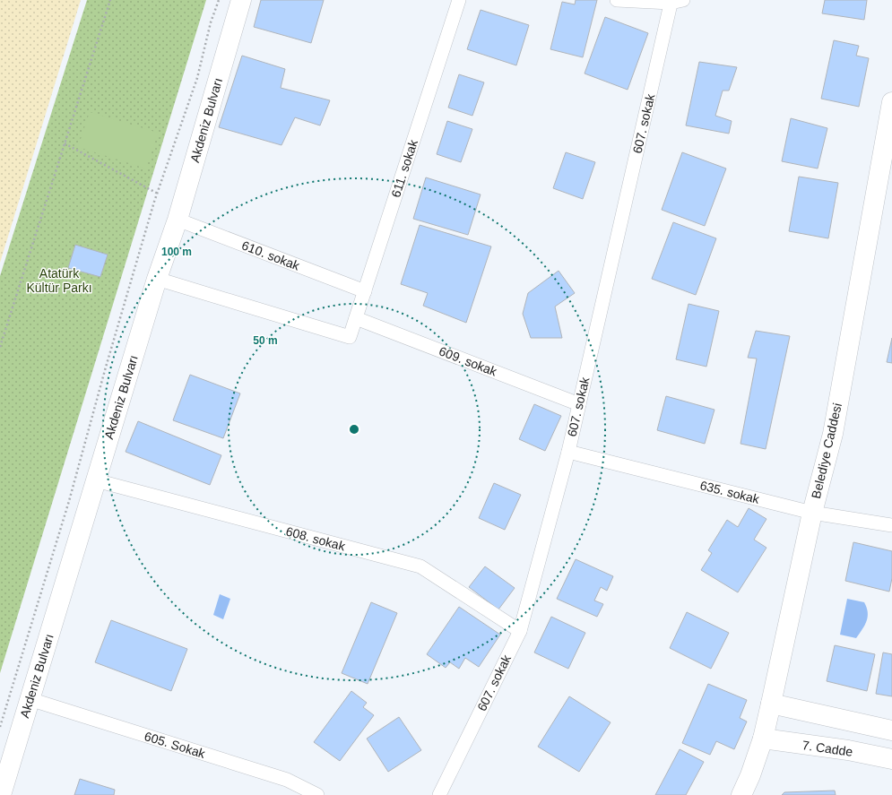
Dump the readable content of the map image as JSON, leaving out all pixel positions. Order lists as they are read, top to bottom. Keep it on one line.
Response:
{"streets":{"main road":["Akdeniz Bulvarı","Belediye Caddesi","7. Cadde"],"street":["607. sokak","611. sokak","610. sokak","609. sokak","635. sokak","608. sokak","605. Sokak"]},"crossings":[["Akdeniz Bulvarı","611. sokak"],["Akdeniz Bulvarı","610. sokak"],["Akdeniz Bulvarı","608. sokak"],["Akdeniz Bulvarı","605. Sokak"],["607. sokak","609. sokak"],["607. sokak","635. sokak"],["607. sokak","608. sokak"],["611. sokak","610. sokak"],["611. sokak","609. sokak"],["Belediye Caddesi","635. sokak"],["Belediye Caddesi","7. Cadde"]],"parks":["Atatürk Kültür Parkı"],"rings":["100 m","50 m"]}
